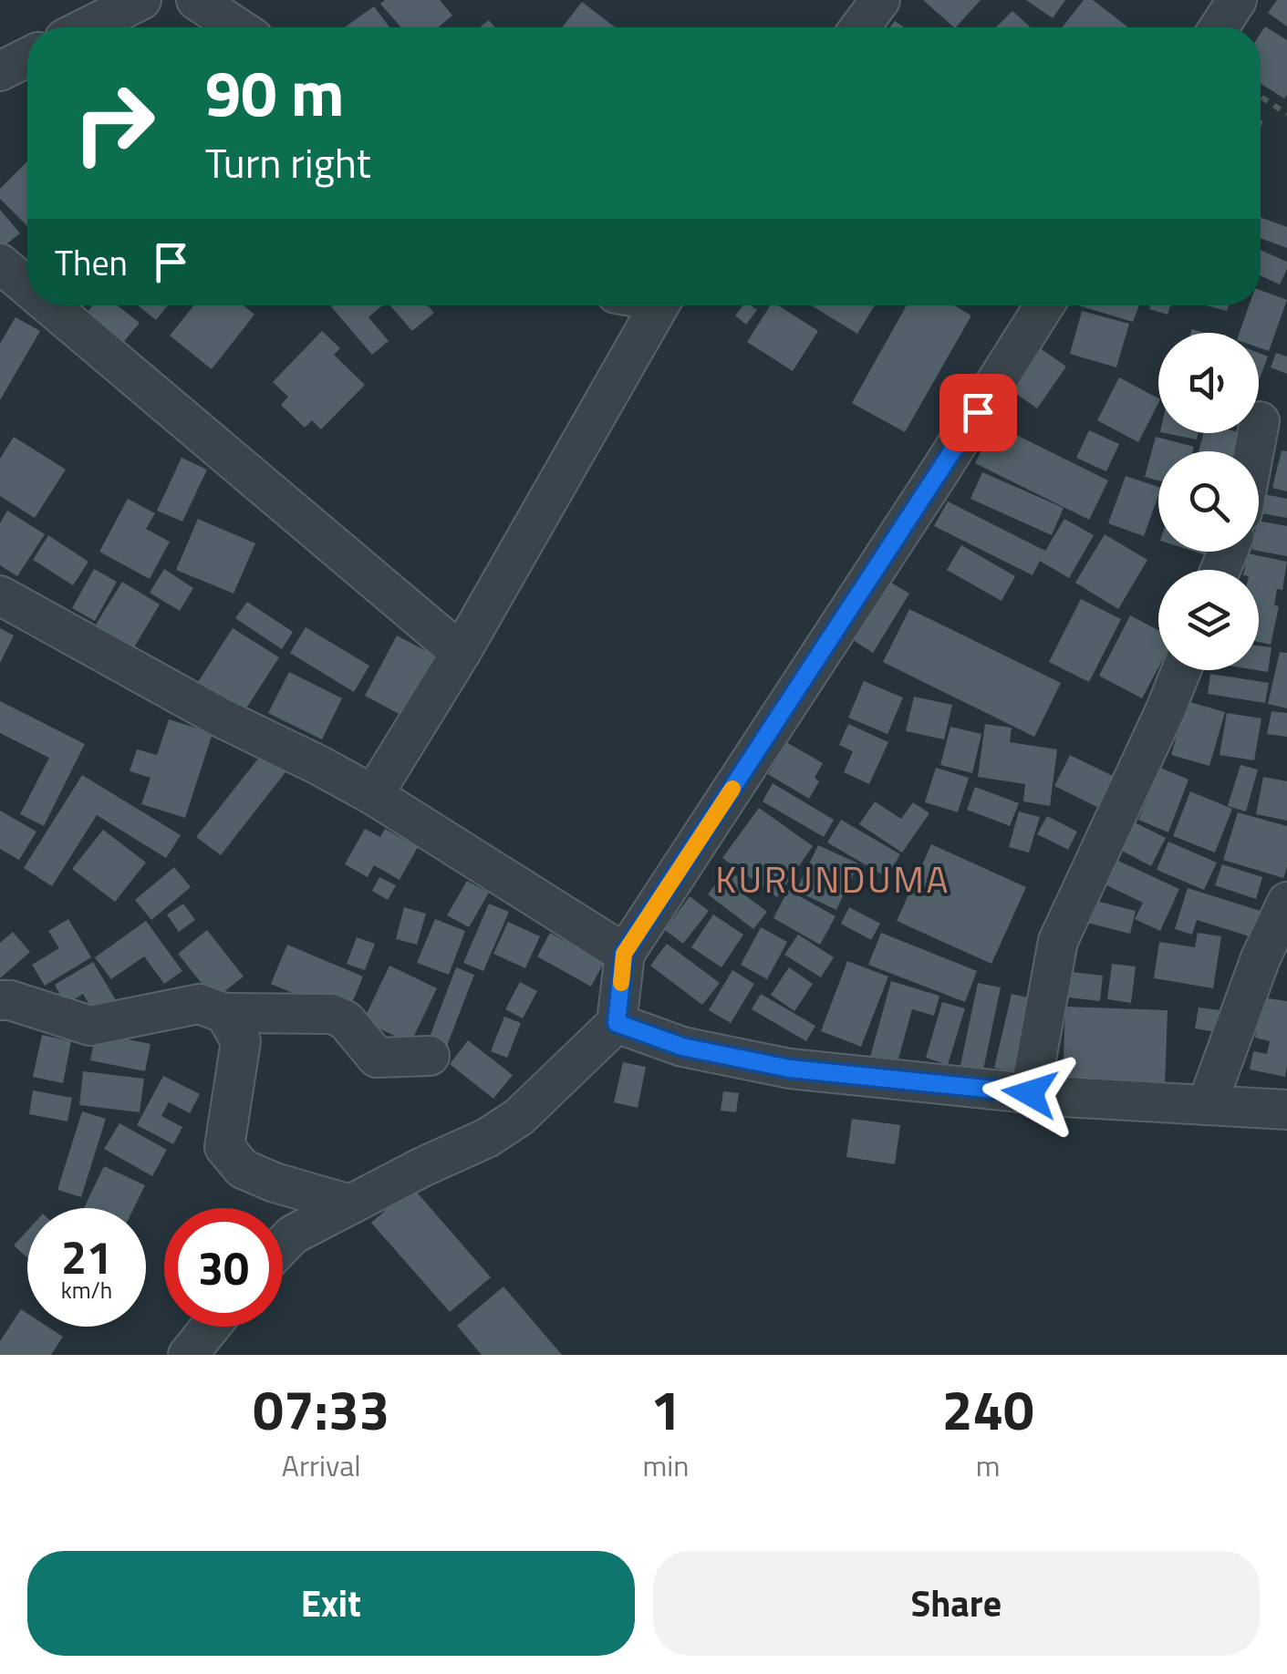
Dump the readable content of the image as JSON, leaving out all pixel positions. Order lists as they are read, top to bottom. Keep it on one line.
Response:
{"districts":["KURUNDUMA"],"page":{"turn":["90 m","Turn right"],"then":"Then","speed":"21 km/h","limit":"30","eta":["07:33","Arrival","1","min","240","m"],"buttons":["Exit","Share"]}}
